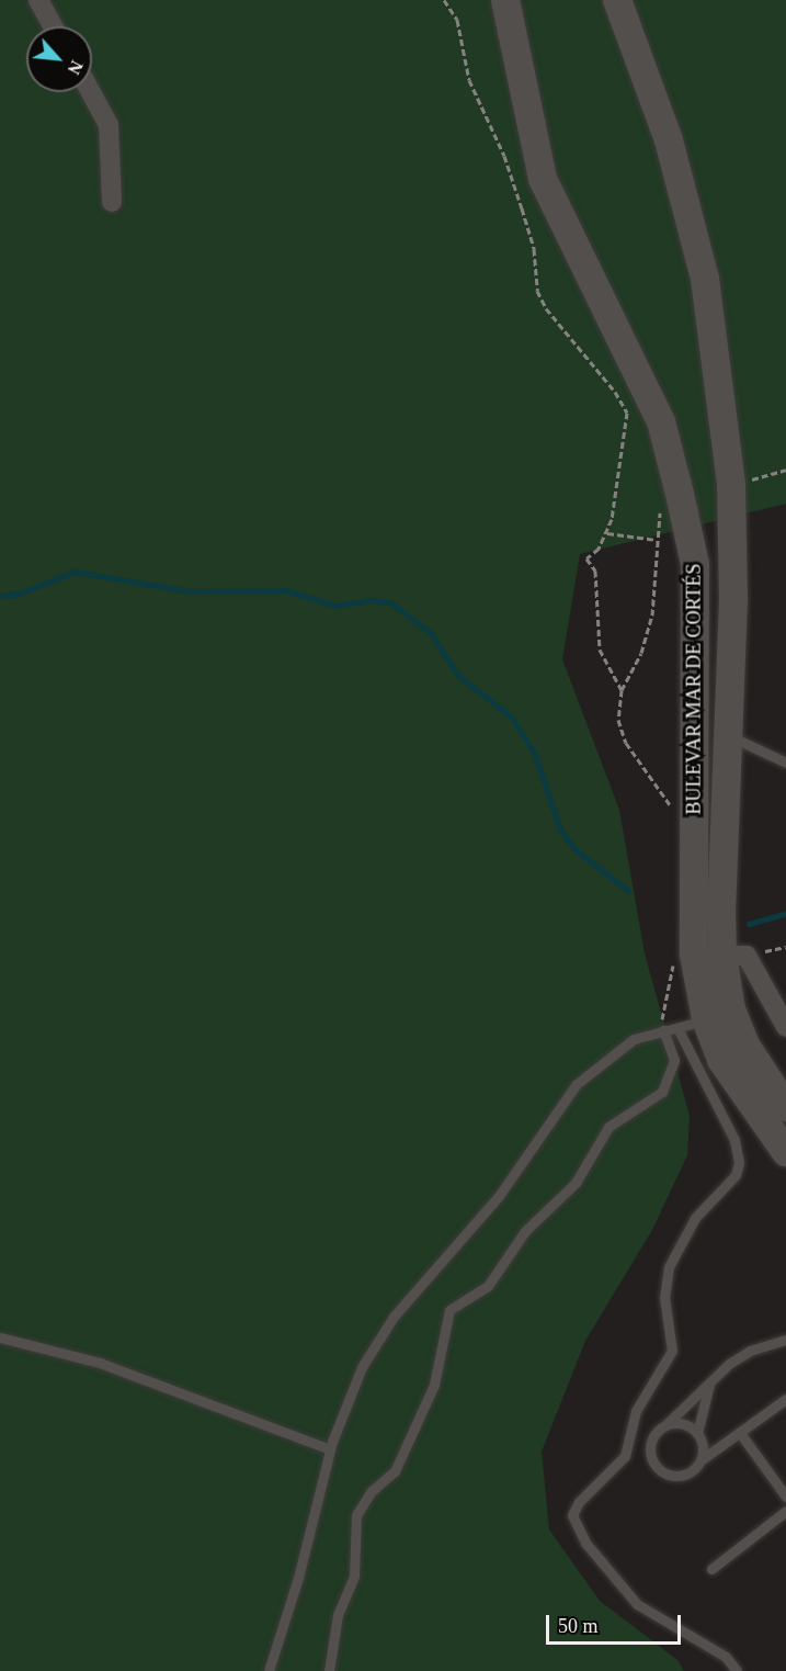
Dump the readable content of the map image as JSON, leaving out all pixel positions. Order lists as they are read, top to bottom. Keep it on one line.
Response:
{"streets":{"street":["BULEVAR MAR DE CORTÉS"]},"scale_bar":"50 m","north":"bottom right"}
